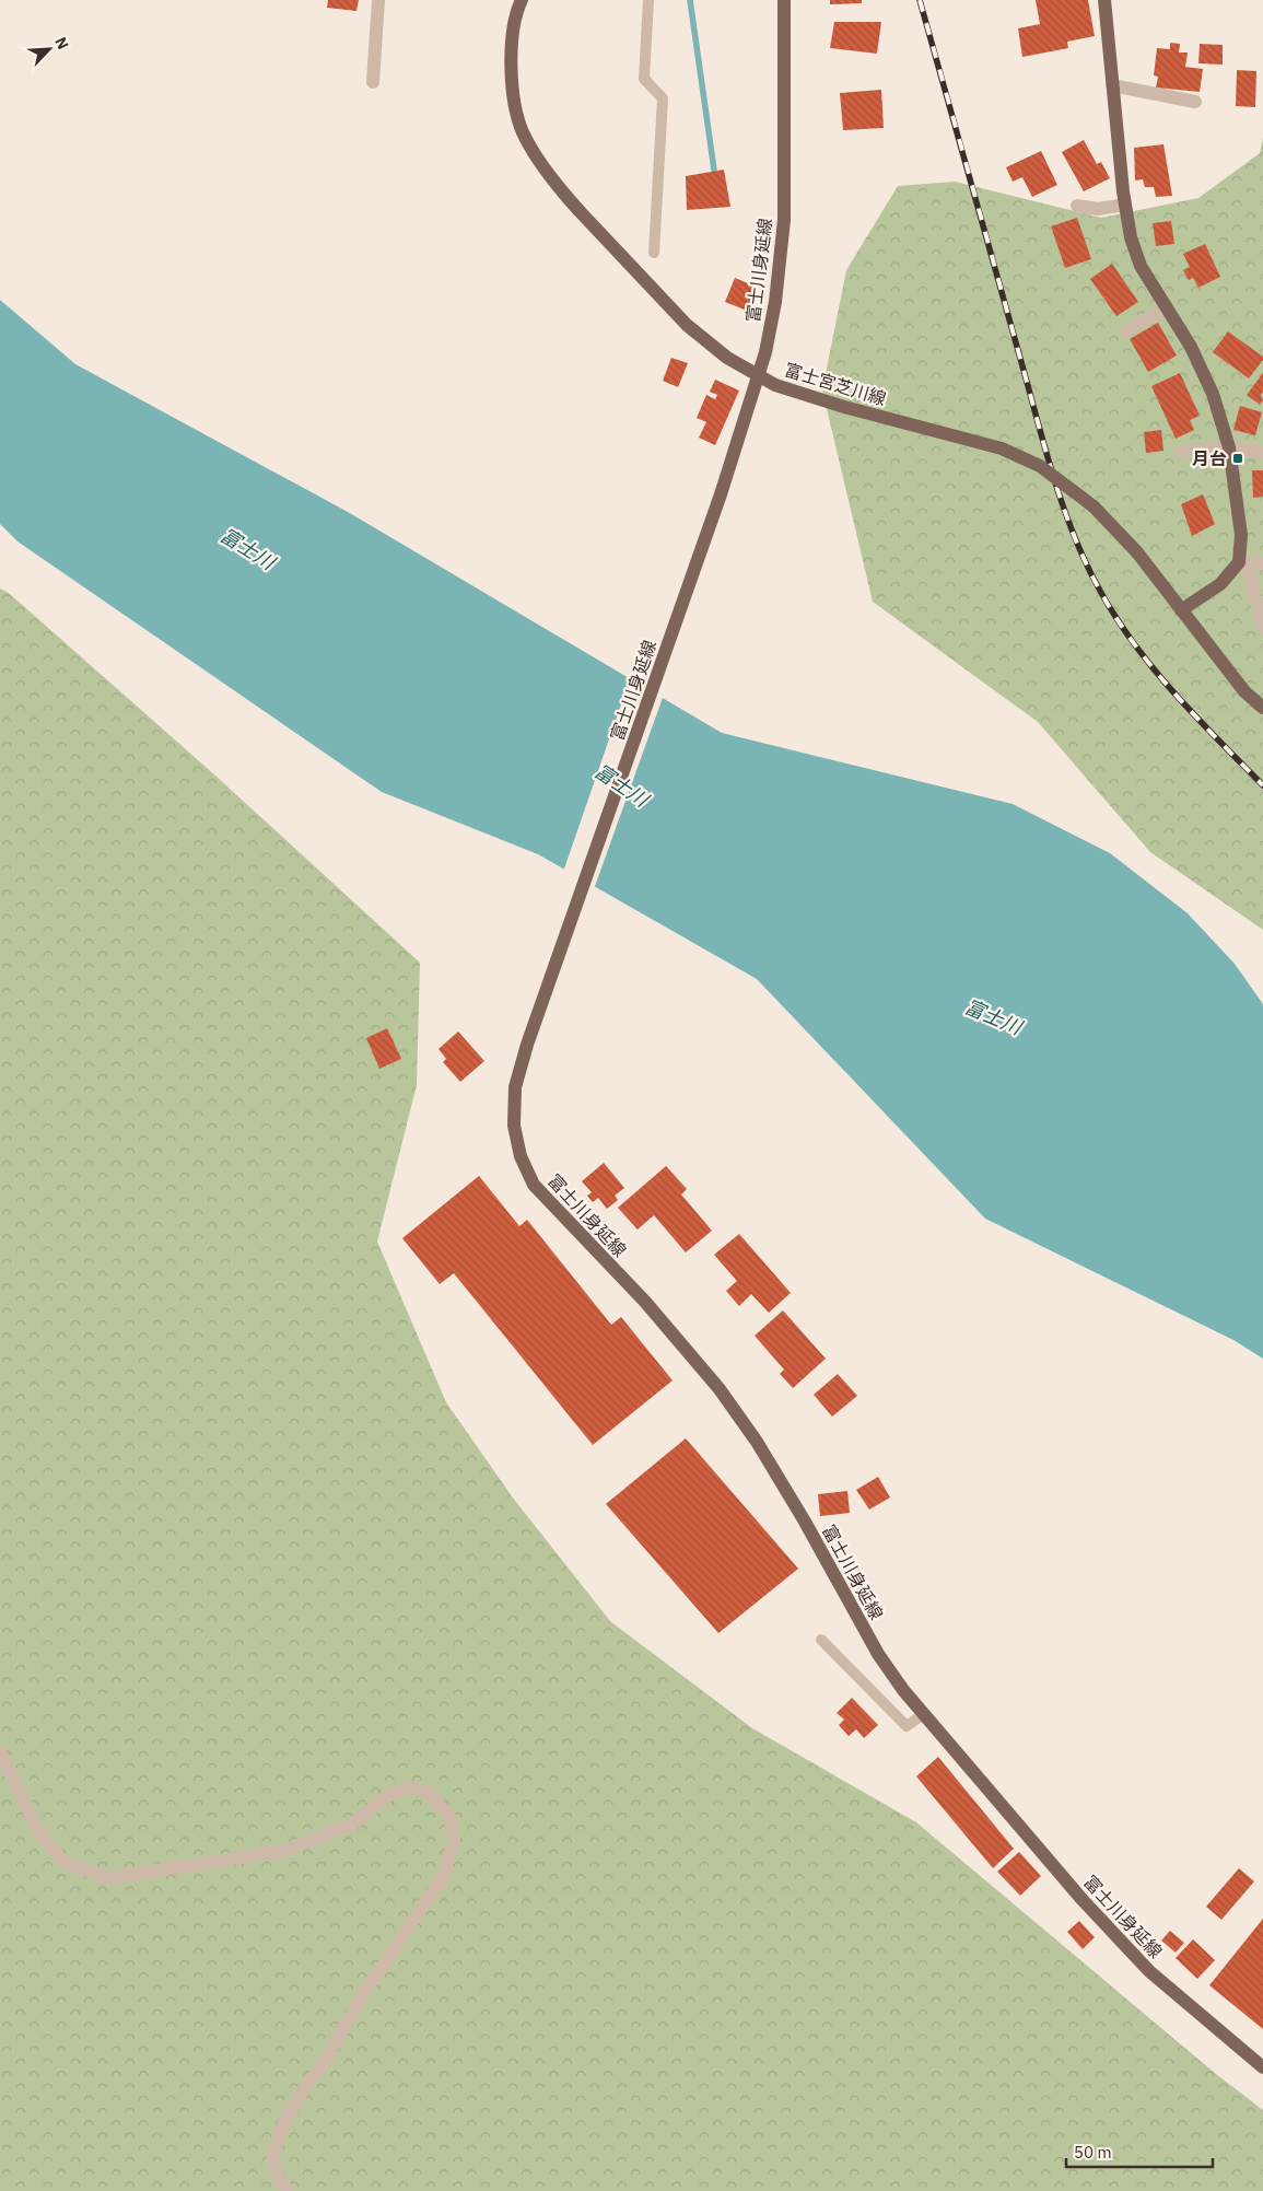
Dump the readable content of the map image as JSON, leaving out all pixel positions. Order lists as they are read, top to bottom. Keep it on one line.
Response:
{"streets":{"main road":["富士川身延線","富士宮芝川線"]},"water":["富士川"],"places":{"transit":["月台"]},"scale_bar":"50 m","north":"top right"}
